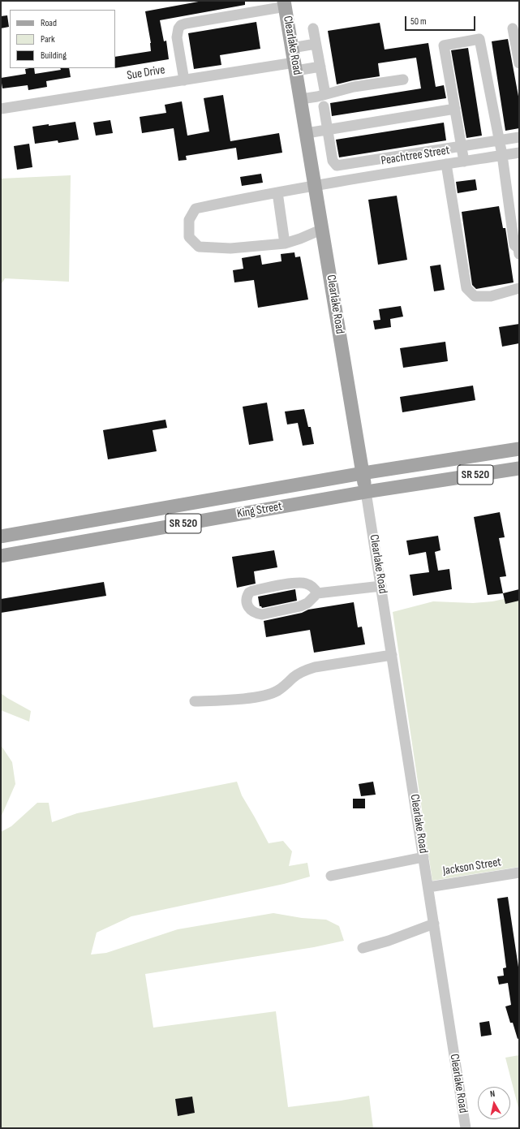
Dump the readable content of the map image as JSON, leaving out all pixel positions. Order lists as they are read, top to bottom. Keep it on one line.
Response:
{"streets":{"main road":["Clearlake Road","SR 520","King Street"],"street":["Sue Drive","Peachtree Street","Jackson Street"]},"crossings":[["Clearlake Road","Sue Drive"],["Clearlake Road","Peachtree Street"],["Clearlake Road","King Street"],["Clearlake Road","Jackson Street"]],"legend":["Road","Park","Building"],"scale_bar":"50 m","north":"top"}
